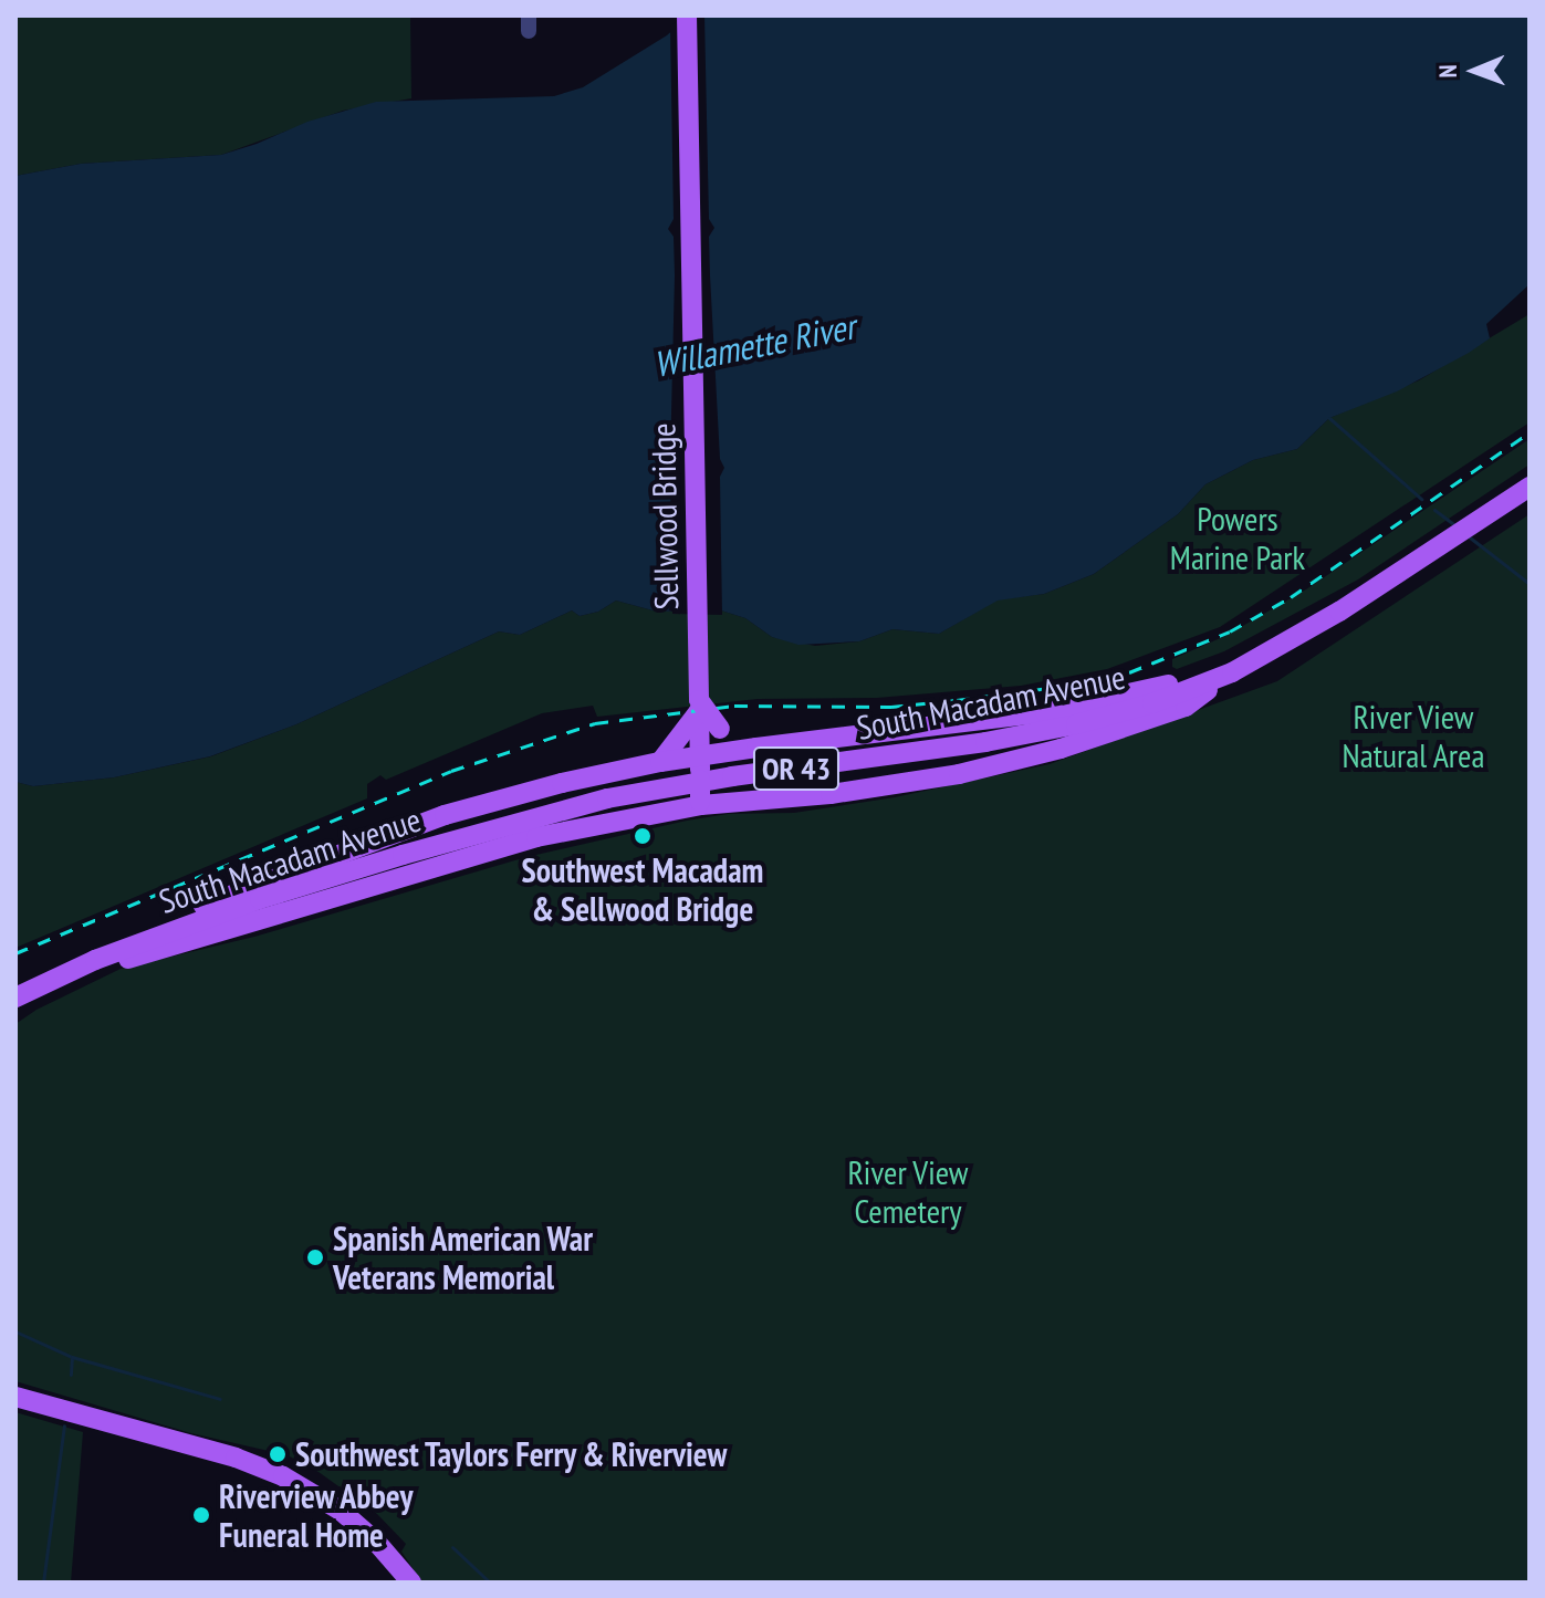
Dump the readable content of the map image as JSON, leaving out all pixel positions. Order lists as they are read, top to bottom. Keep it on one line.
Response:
{"streets":{"main road":["Sellwood Bridge","South Macadam Avenue","OR 43"]},"water":["Willamette River"],"parks":["Powers Marine Park","River View Natural Area","River View Cemetery"],"places":["Southwest Macadam & Sellwood Bridge","Spanish American War Veterans Memorial","Southwest Taylors Ferry & Riverview","Riverview Abbey Funeral Home"],"north":"left"}
